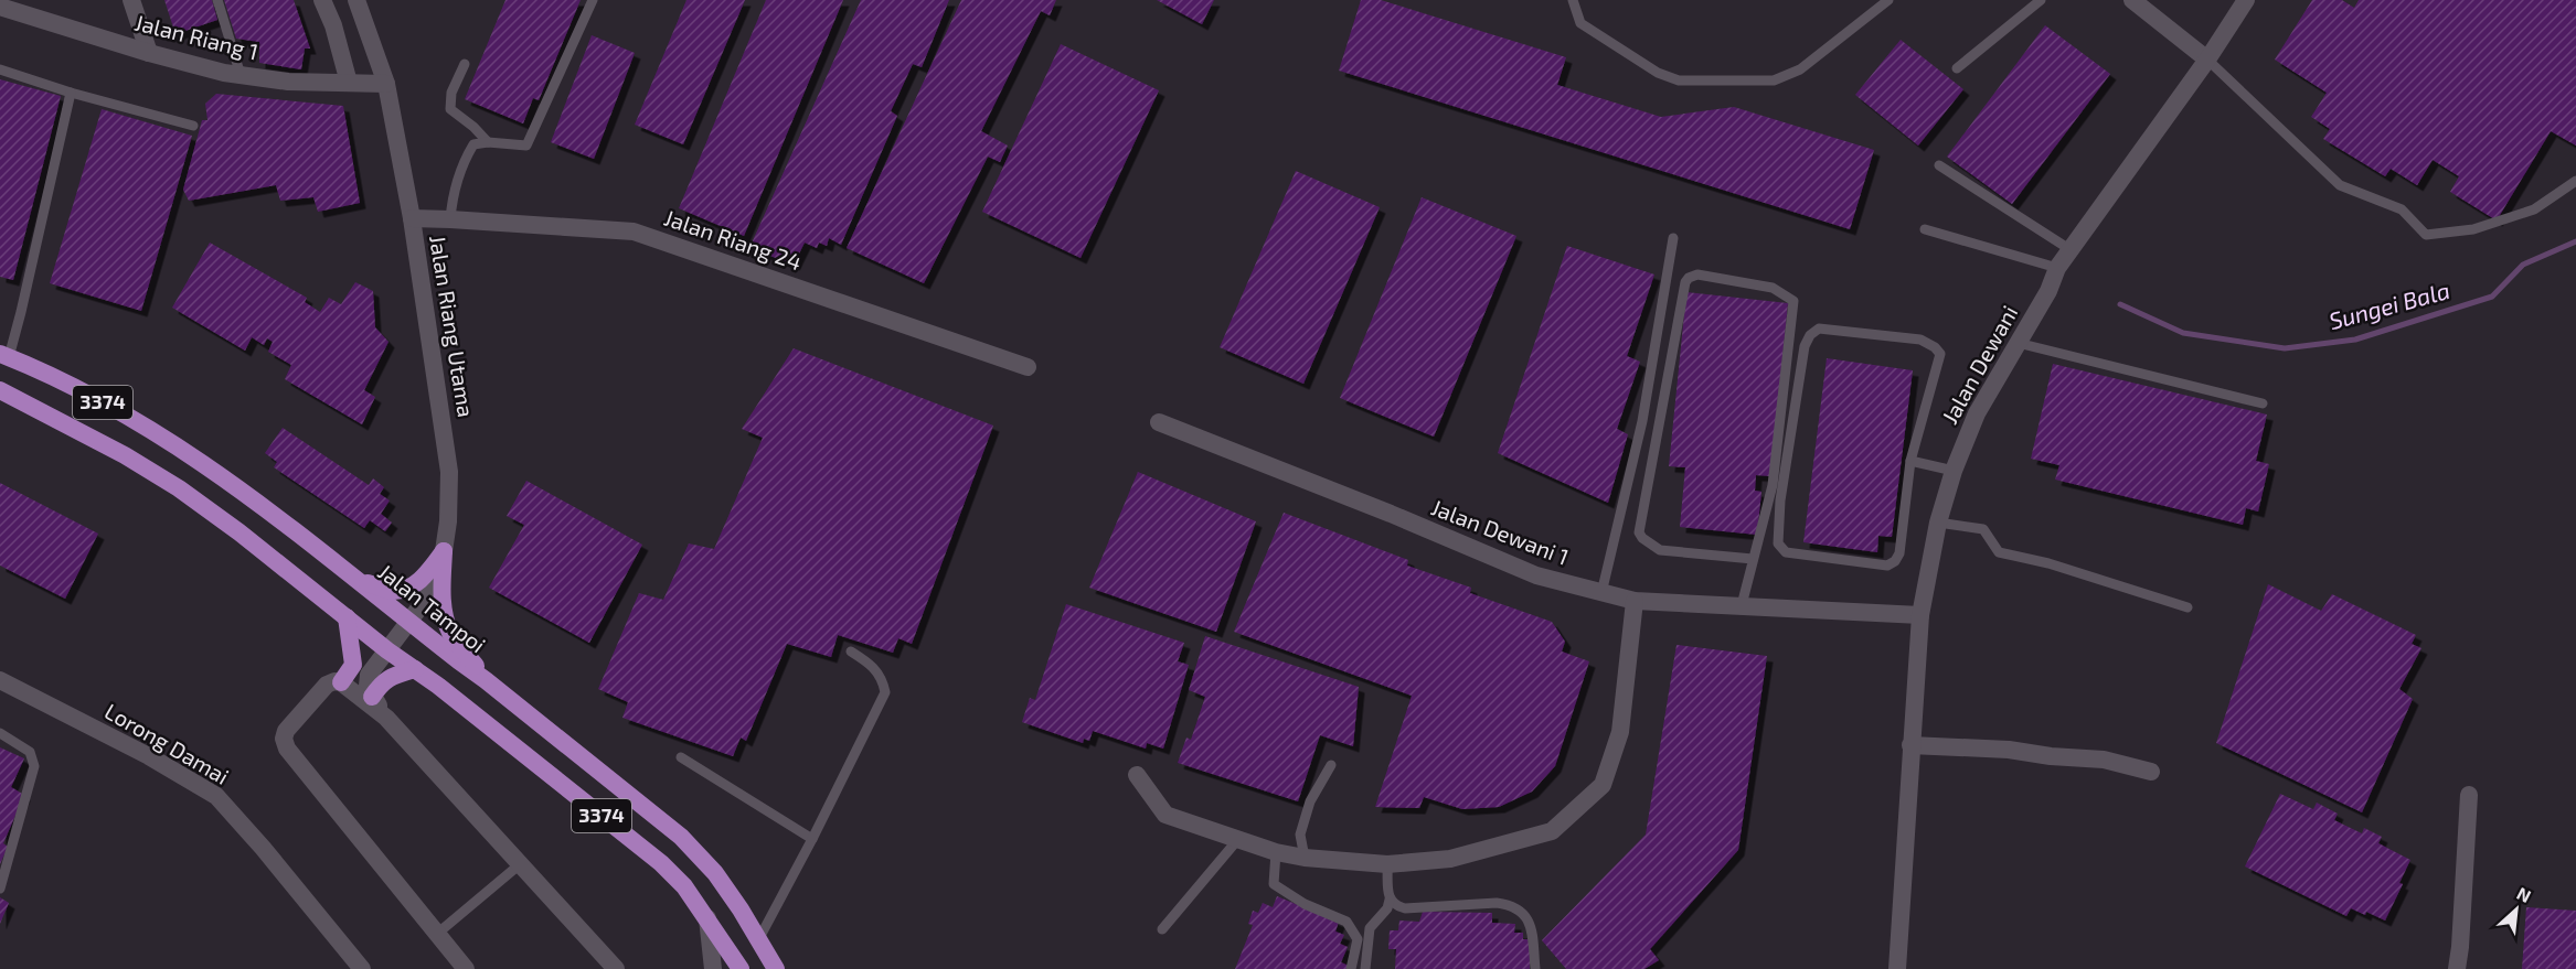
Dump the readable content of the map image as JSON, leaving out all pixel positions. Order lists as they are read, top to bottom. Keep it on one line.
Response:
{"streets":{"main road":["3374","Jalan Tampoi"],"street":["Jalan Riang 1","Jalan Riang 24","Jalan Riang Utama","Jalan Dewani","Jalan Dewani 1","Lorong Damai"]},"crossings":[["Jalan Riang 1","Jalan Riang Utama"],["Jalan Riang 24","Jalan Riang Utama"],["Jalan Riang Utama","3374"],["Jalan Riang Utama","Jalan Tampoi"],["Jalan Dewani","Jalan Dewani 1"]],"water":["Sungei Bala"],"north":"top right"}
